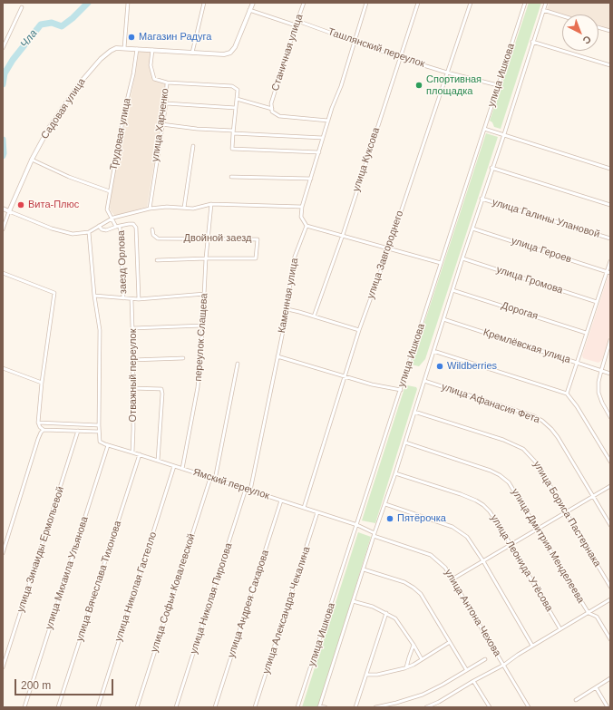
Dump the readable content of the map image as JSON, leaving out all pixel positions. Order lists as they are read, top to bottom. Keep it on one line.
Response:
{"streets":{"street":["Ташлянский переулок","Станичная улица","улица Ишкова","Садовая улица","улица Харченко","Трудовая улица","улица Куксова","улица Галины Улановой","Двойной заезд","улица Героев","улица Завгороднего","заезд Орлова","улица Громова","Каменная улица","Дорогая","переулок Слащева","Кремлёвская улица","Отважный переулок","улица Афанасия Фета","Ямский переулок","улица Бориса Пастернака","улица Дмитрия Менделеева","улица Зинаиды Ермольевой","улица Леонида Утёсова","улица Михаила Ульянова","улица Вячеслава Тихонова","улица Николая Гастелло","улица Софьи Ковалевской","улица Николая Пирогова","улица Андрея Сахарова","улица Александра Чекалина","улица Антона Чехова"]},"crossings":[["Ташлянский переулок","Станичная улица"],["Ташлянский переулок","улица Ишкова"],["Ташлянский переулок","улица Куксова"],["Ташлянский переулок","улица Завгороднего"],["улица Ишкова","улица Галины Улановой"],["улица Ишкова","улица Героев"],["улица Ишкова","улица Громова"],["улица Ишкова","Дорогая"],["улица Ишкова","Кремлёвская улица"],["улица Ишкова","улица Афанасия Фета"],["улица Ишкова","Ямский переулок"],["улица Ишкова","улица Бориса Пастернака"],["улица Ишкова","улица Дмитрия Менделеева"],["улица Ишкова","улица Леонида Утёсова"],["улица Ишкова","улица Антона Чехова"],["Двойной заезд","переулок Слащева"],["улица Завгороднего","Ямский переулок"],["Каменная улица","Ямский переулок"],["переулок Слащева","Ямский переулок"],["Отважный переулок","Ямский переулок"],["Ямский переулок","улица Михаила Ульянова"],["Ямский переулок","улица Вячеслава Тихонова"],["Ямский переулок","улица Николая Гастелло"],["Ямский переулок","улица Софьи Ковалевской"],["Ямский переулок","улица Николая Пирогова"],["Ямский переулок","улица Андрея Сахарова"],["Ямский переулок","улица Александра Чекалина"],["Ямский переулок","улица Антона Чехова"]],"water":["Чла"],"places":["Магазин Радуга","Спортивная площадка","Вита-Плюс","Wildberries","Пятёрочка"],"scale_bar":"200 m","north":"bottom right"}
